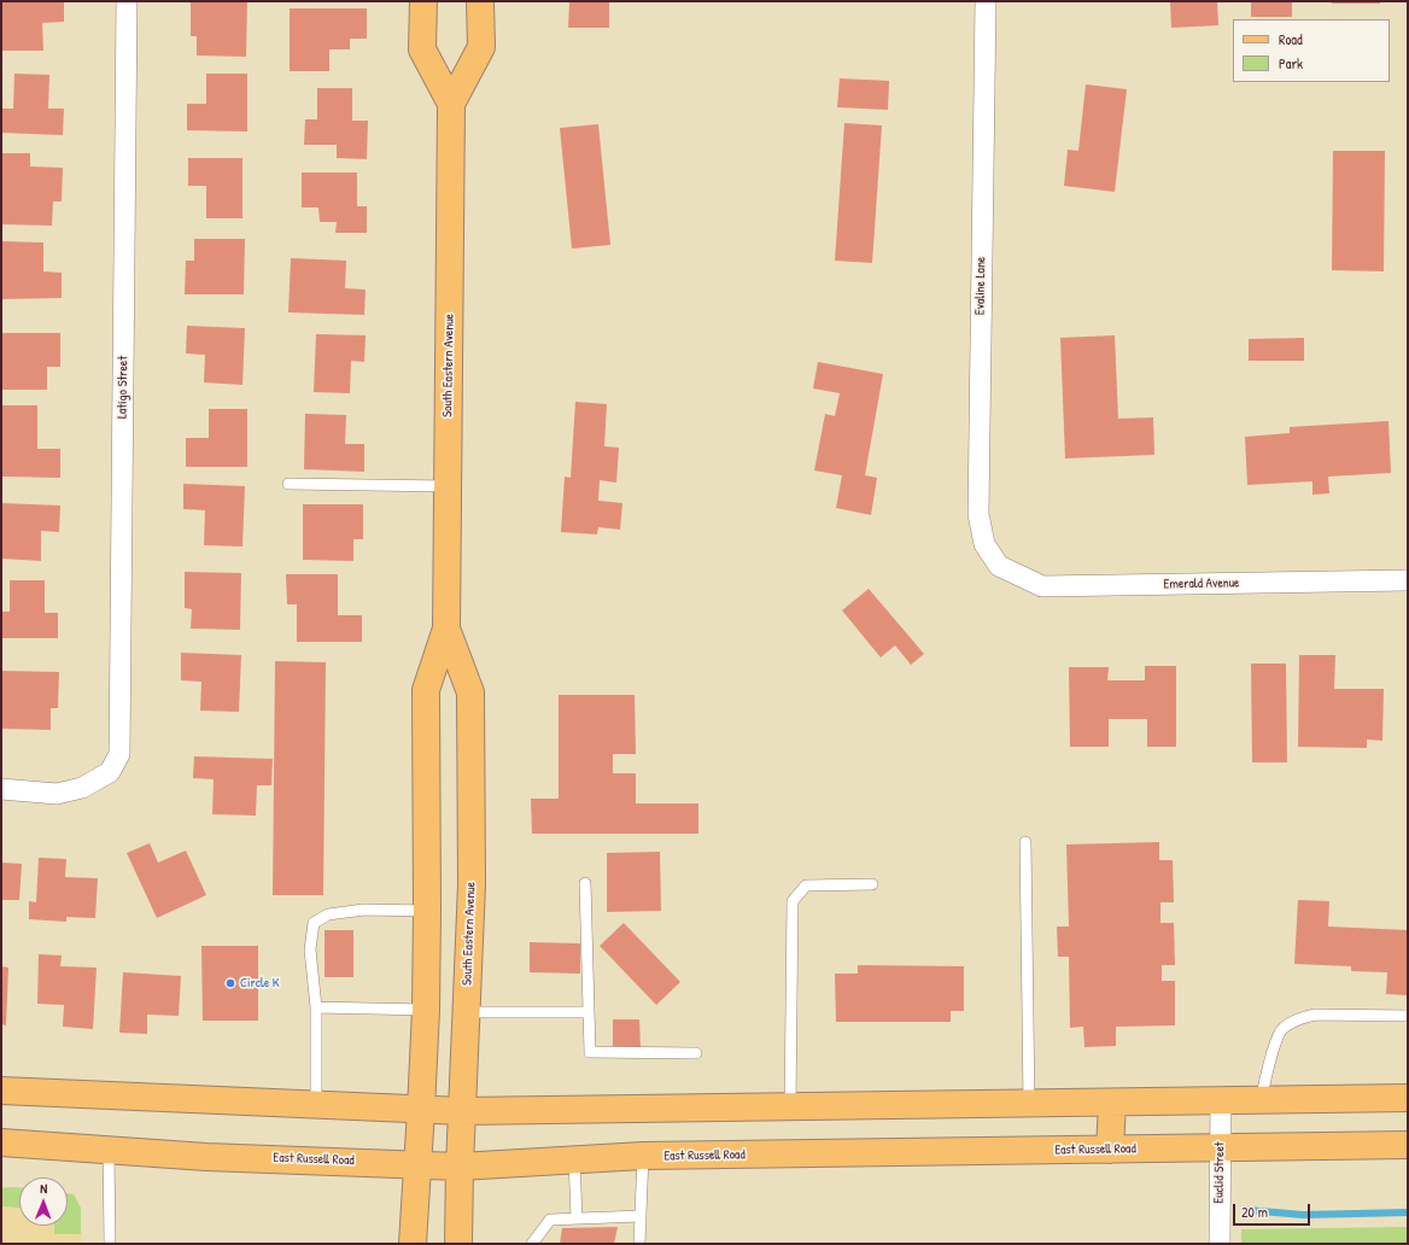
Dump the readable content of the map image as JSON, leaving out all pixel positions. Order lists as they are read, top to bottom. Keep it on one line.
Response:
{"streets":{"main road":["South Eastern Avenue","East Russell Road"],"street":["Evaline Lane","Latigo Street","Emerald Avenue","Euclid Street"]},"crossings":[["Evaline Lane","Emerald Avenue"],["South Eastern Avenue","East Russell Road"],["East Russell Road","Euclid Street"]],"places":["Circle K"],"legend":["Road","Park"],"scale_bar":"20 m","north":"top"}
